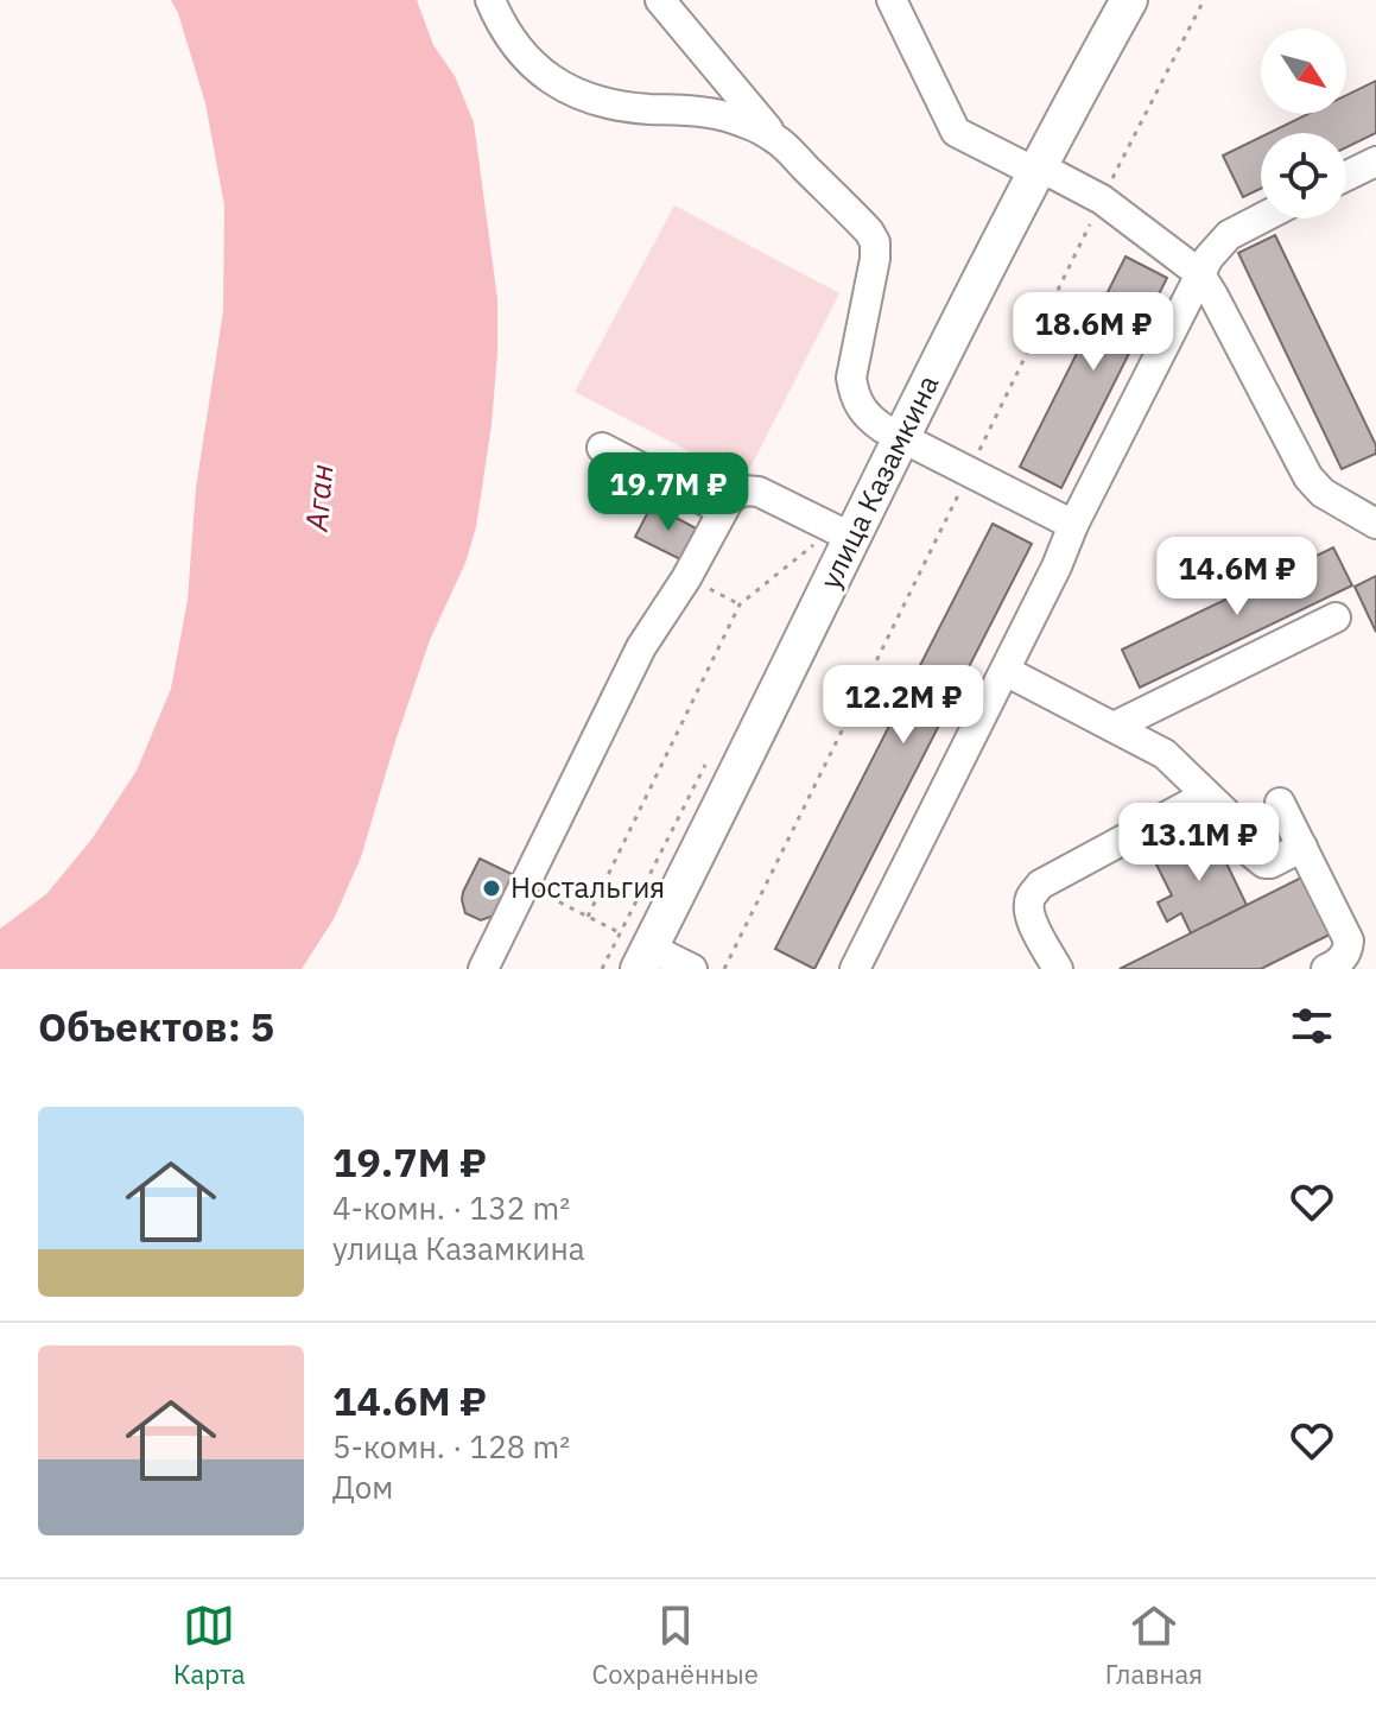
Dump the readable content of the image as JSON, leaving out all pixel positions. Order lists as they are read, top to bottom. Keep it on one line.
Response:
{"streets":{"main road":["улица Казамкина"]},"water":["Аган"],"places":["Ностальгия"],"north":"bottom right","page":{"price":["18.6M ₽","19.7M ₽","14.6M ₽","12.2M ₽","13.1M ₽"],"heading":"Объектов: 5","list":[{"name":"19.7M ₽","note":"4-комн. · 132 m² · улица Казамкина"},{"name":"14.6M ₽","note":"5-комн. · 128 m² · Дом"}],"tabs":["Карта","Сохранённые","Главная"]}}
